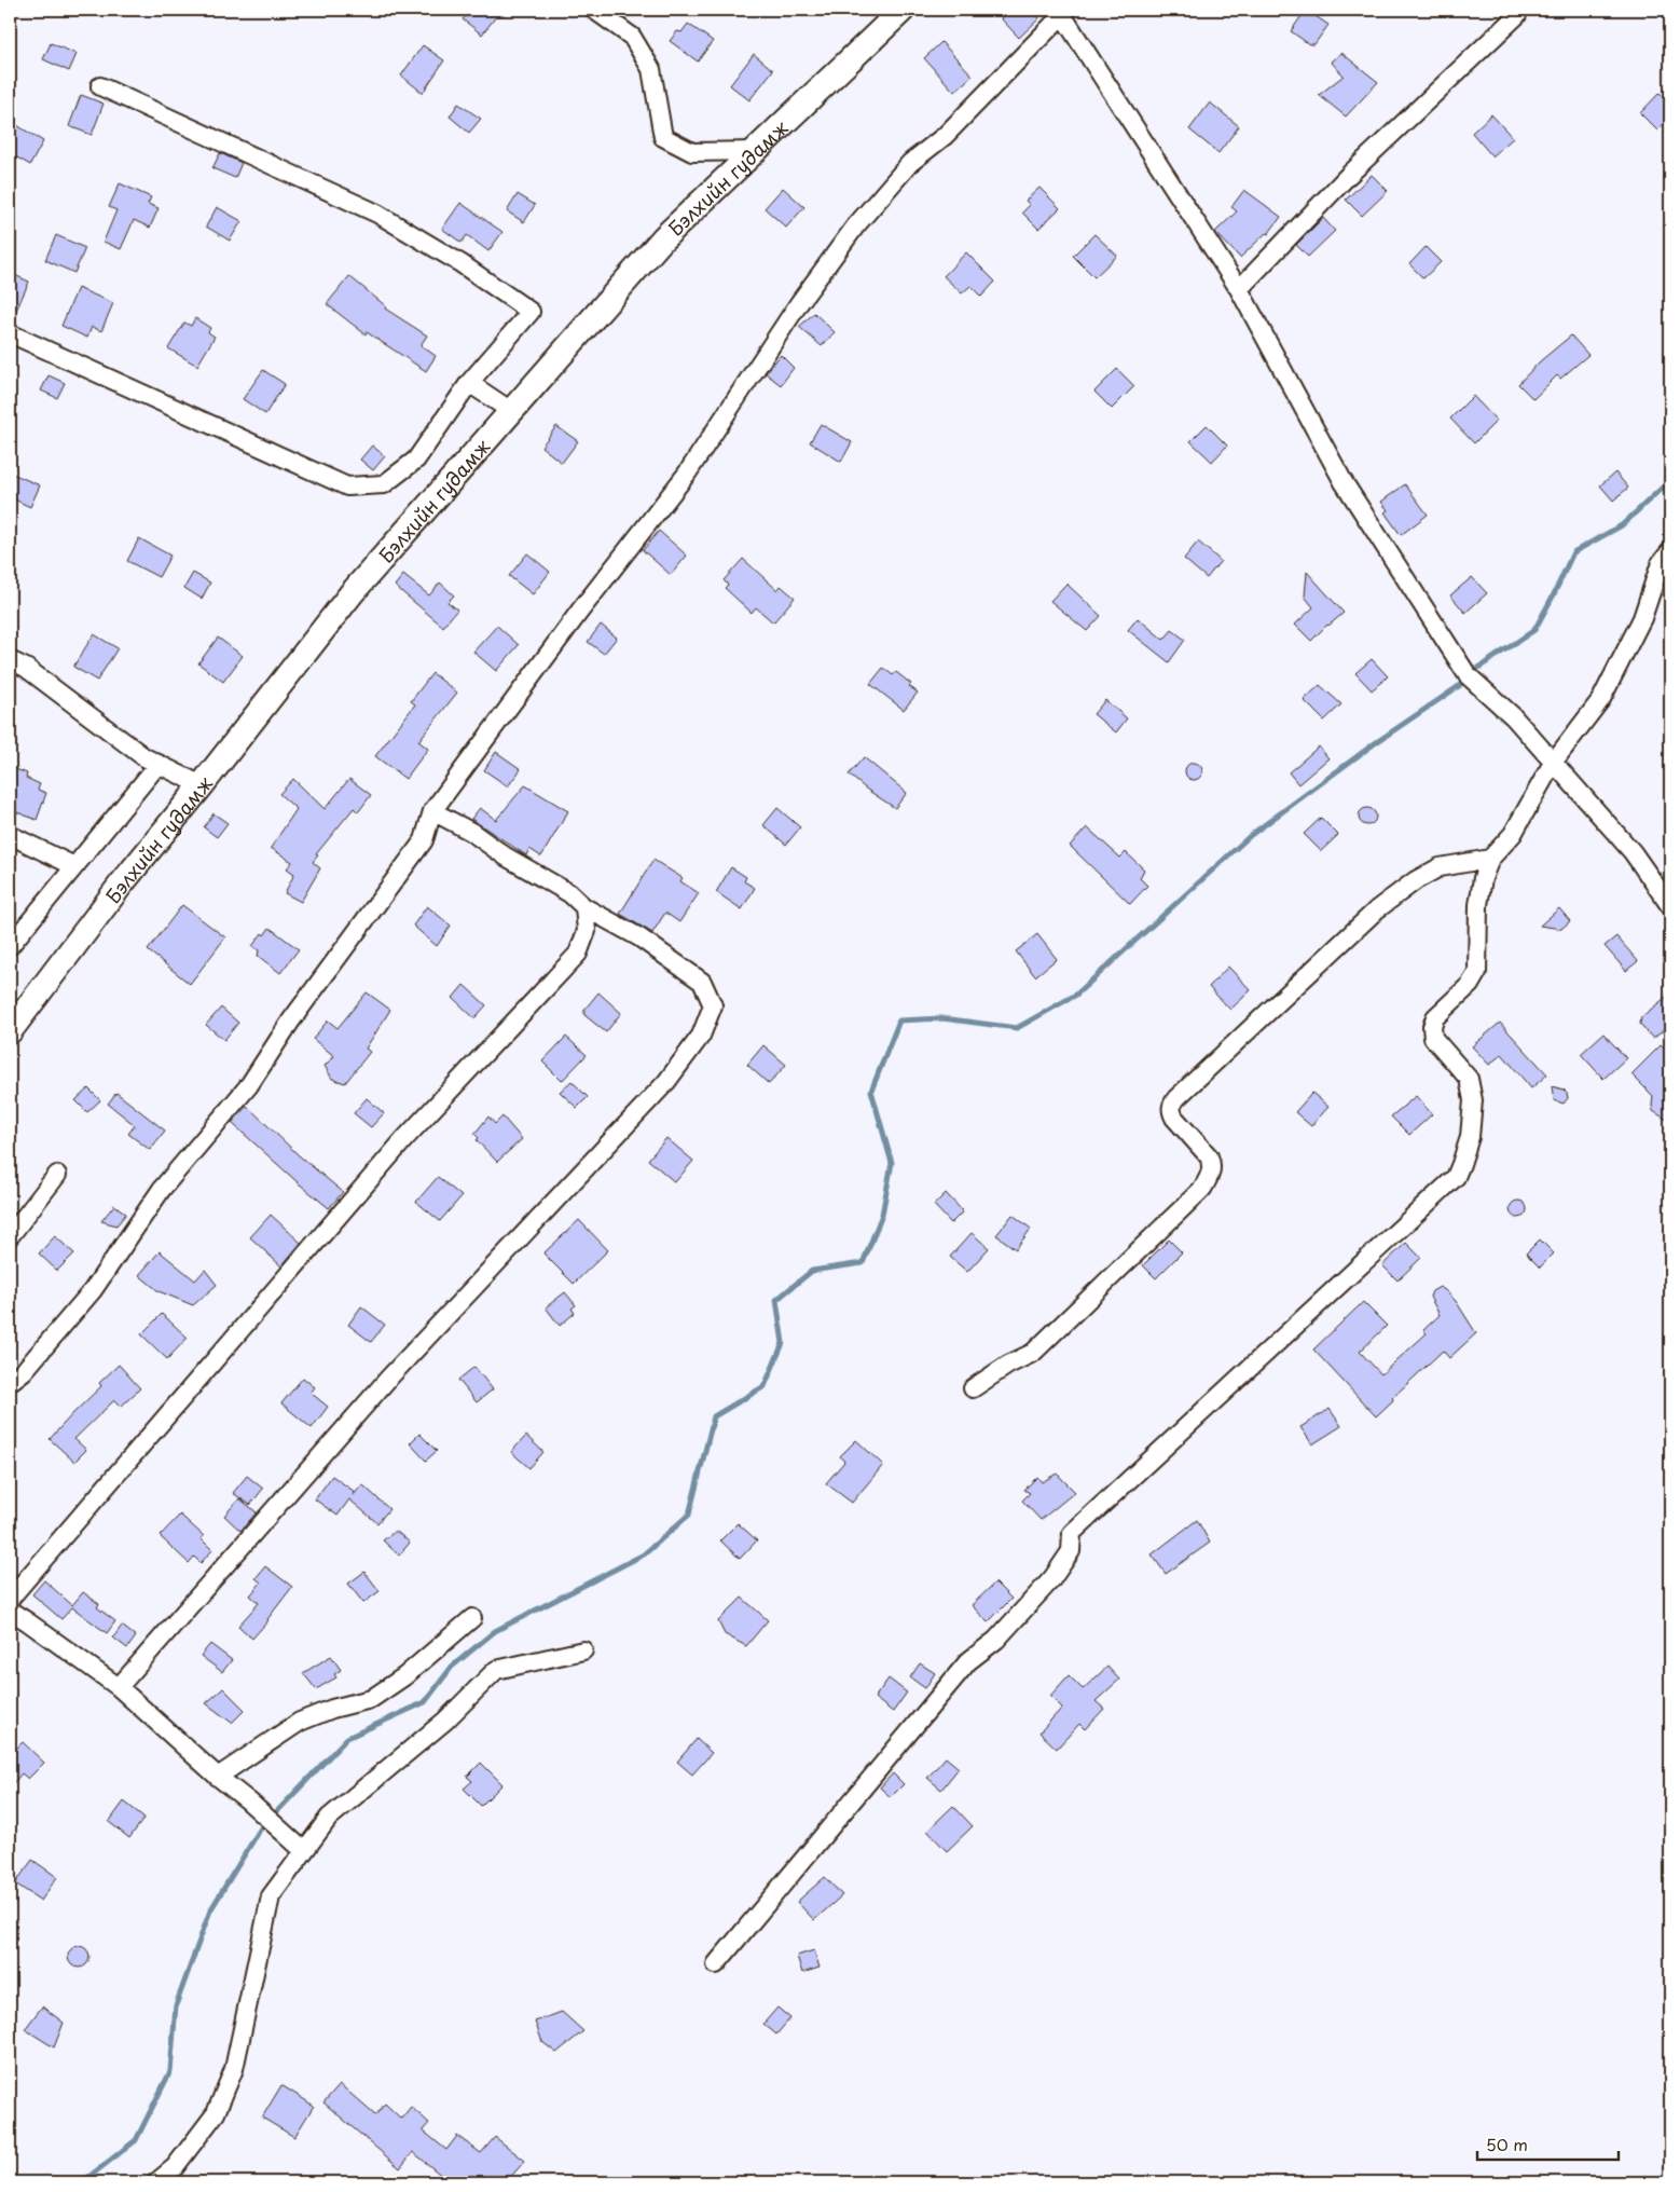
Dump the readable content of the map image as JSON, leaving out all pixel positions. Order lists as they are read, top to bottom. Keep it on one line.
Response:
{"streets":{"main road":["Бэлхийн гудамж"]},"scale_bar":"50 m"}
